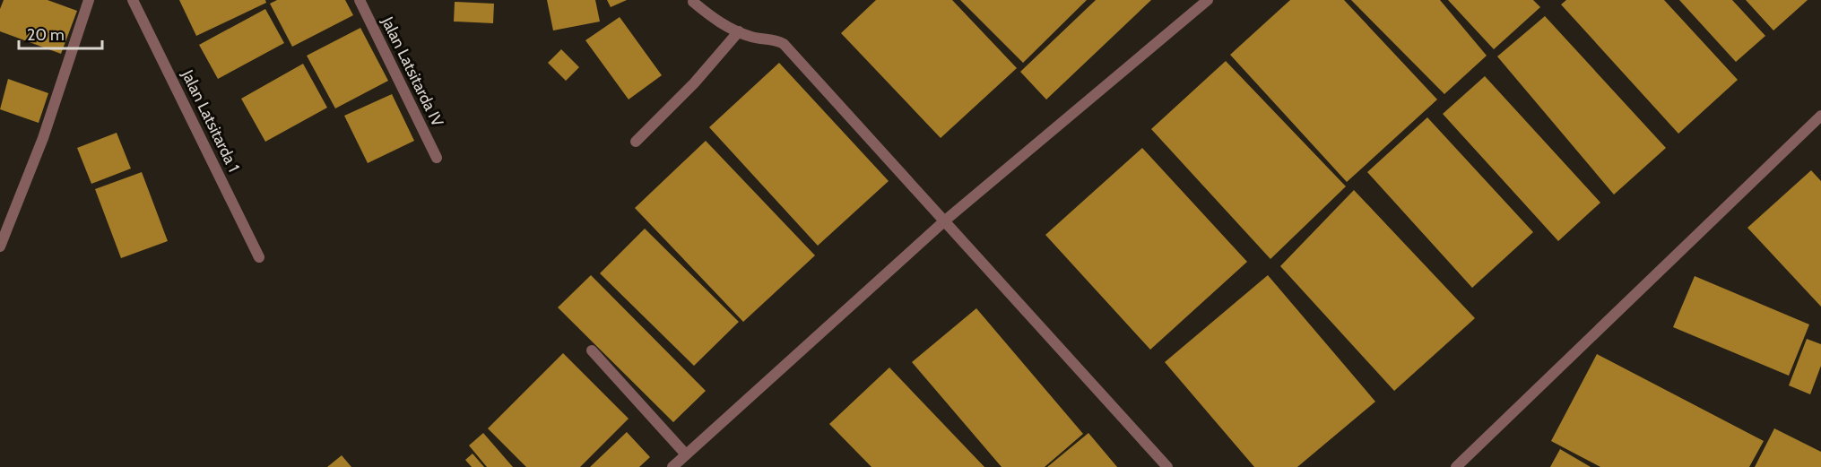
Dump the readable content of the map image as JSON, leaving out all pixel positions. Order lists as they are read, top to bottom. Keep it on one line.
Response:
{"streets":{"street":["Jalan Latsitarda IV","Jalan Latsitarda 1"]},"scale_bar":"20 m"}
